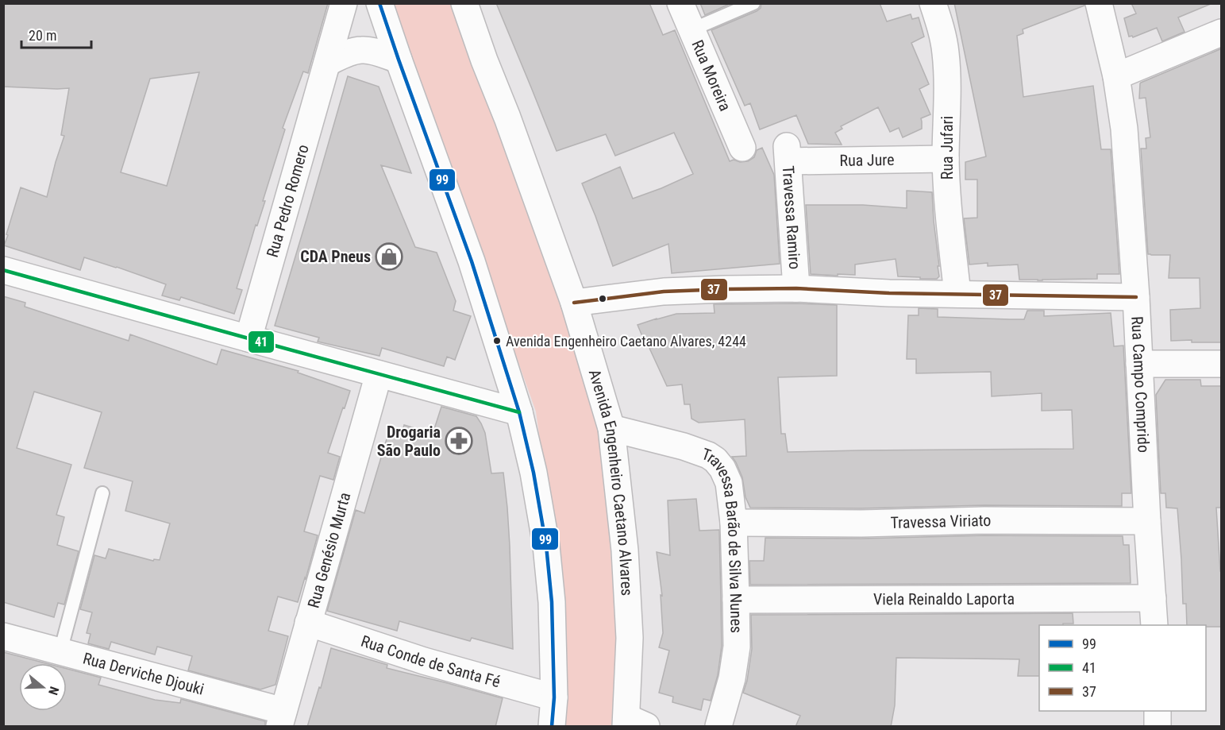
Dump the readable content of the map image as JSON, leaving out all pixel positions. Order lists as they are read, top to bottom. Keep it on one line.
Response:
{"streets":{"street":["Rua Moreira","Rua Jufari","Rua Jure","Rua Pedro Romero","Travessa Ramiro","Rua Campo Comprido","Avenida Engenheiro Caetano Alvares","Travessa Viriato","Travessa Barão de Silva Nunes","Rua Genésio Murta","Viela Reinaldo Laporta","Rua Conde de Santa Fé","Rua Derviche Djouki"]},"crossings":[["Rua Jufari","Rua Jure"],["Rua Jure","Travessa Ramiro"],["Rua Campo Comprido","Travessa Viriato"],["Rua Campo Comprido","Viela Reinaldo Laporta"],["Avenida Engenheiro Caetano Alvares","Travessa Barão de Silva Nunes"],["Travessa Viriato","Travessa Barão de Silva Nunes"],["Travessa Barão de Silva Nunes","Viela Reinaldo Laporta"],["Rua Genésio Murta","Rua Conde de Santa Fé"],["Rua Genésio Murta","Rua Derviche Djouki"]],"places":{"shop":["CDA Pneus"],"other":["Avenida Engenheiro Caetano Alvares, 4244"],"pharmacy":["Drogaria São Paulo"]},"lines":["transit line 99","transit line 41","transit line 37"],"legend":["99","41","37"],"scale_bar":"20 m","north":"right"}
